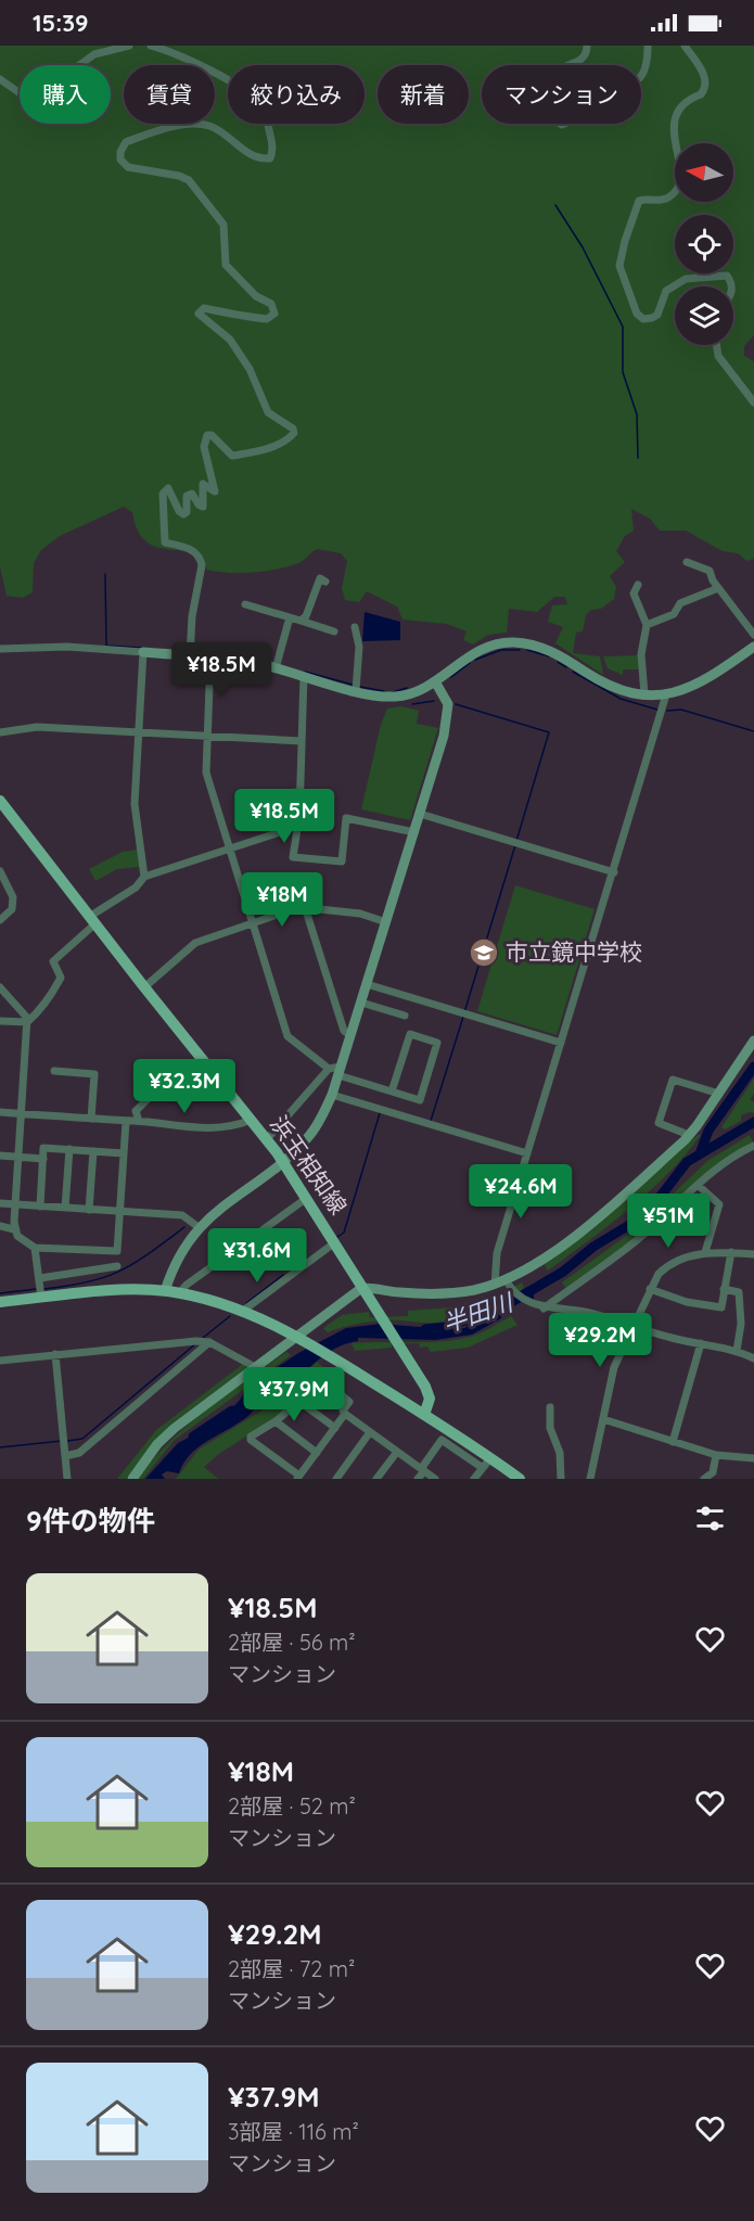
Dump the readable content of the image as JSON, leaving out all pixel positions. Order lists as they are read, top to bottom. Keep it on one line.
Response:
{"streets":{"main road":["浜玉相知線"]},"water":["半田川"],"places":{"school or university":["市立鏡中学校"]},"north":"left","page":{"status":"15:39","chip":["購入","賃貸","絞り込み","新着","マンション"],"price":["¥18.5M","¥18.5M","¥18M","¥32.3M","¥24.6M","¥51M","¥31.6M","¥29.2M","¥37.9M"],"heading":"9件の物件","list":[{"name":"¥18.5M","note":"2部屋 · 56 m² · マンション"},{"name":"¥18M","note":"2部屋 · 52 m² · マンション"},{"name":"¥29.2M","note":"2部屋 · 72 m² · マンション"},{"name":"¥37.9M","note":"3部屋 · 116 m² · マンション"}]}}
